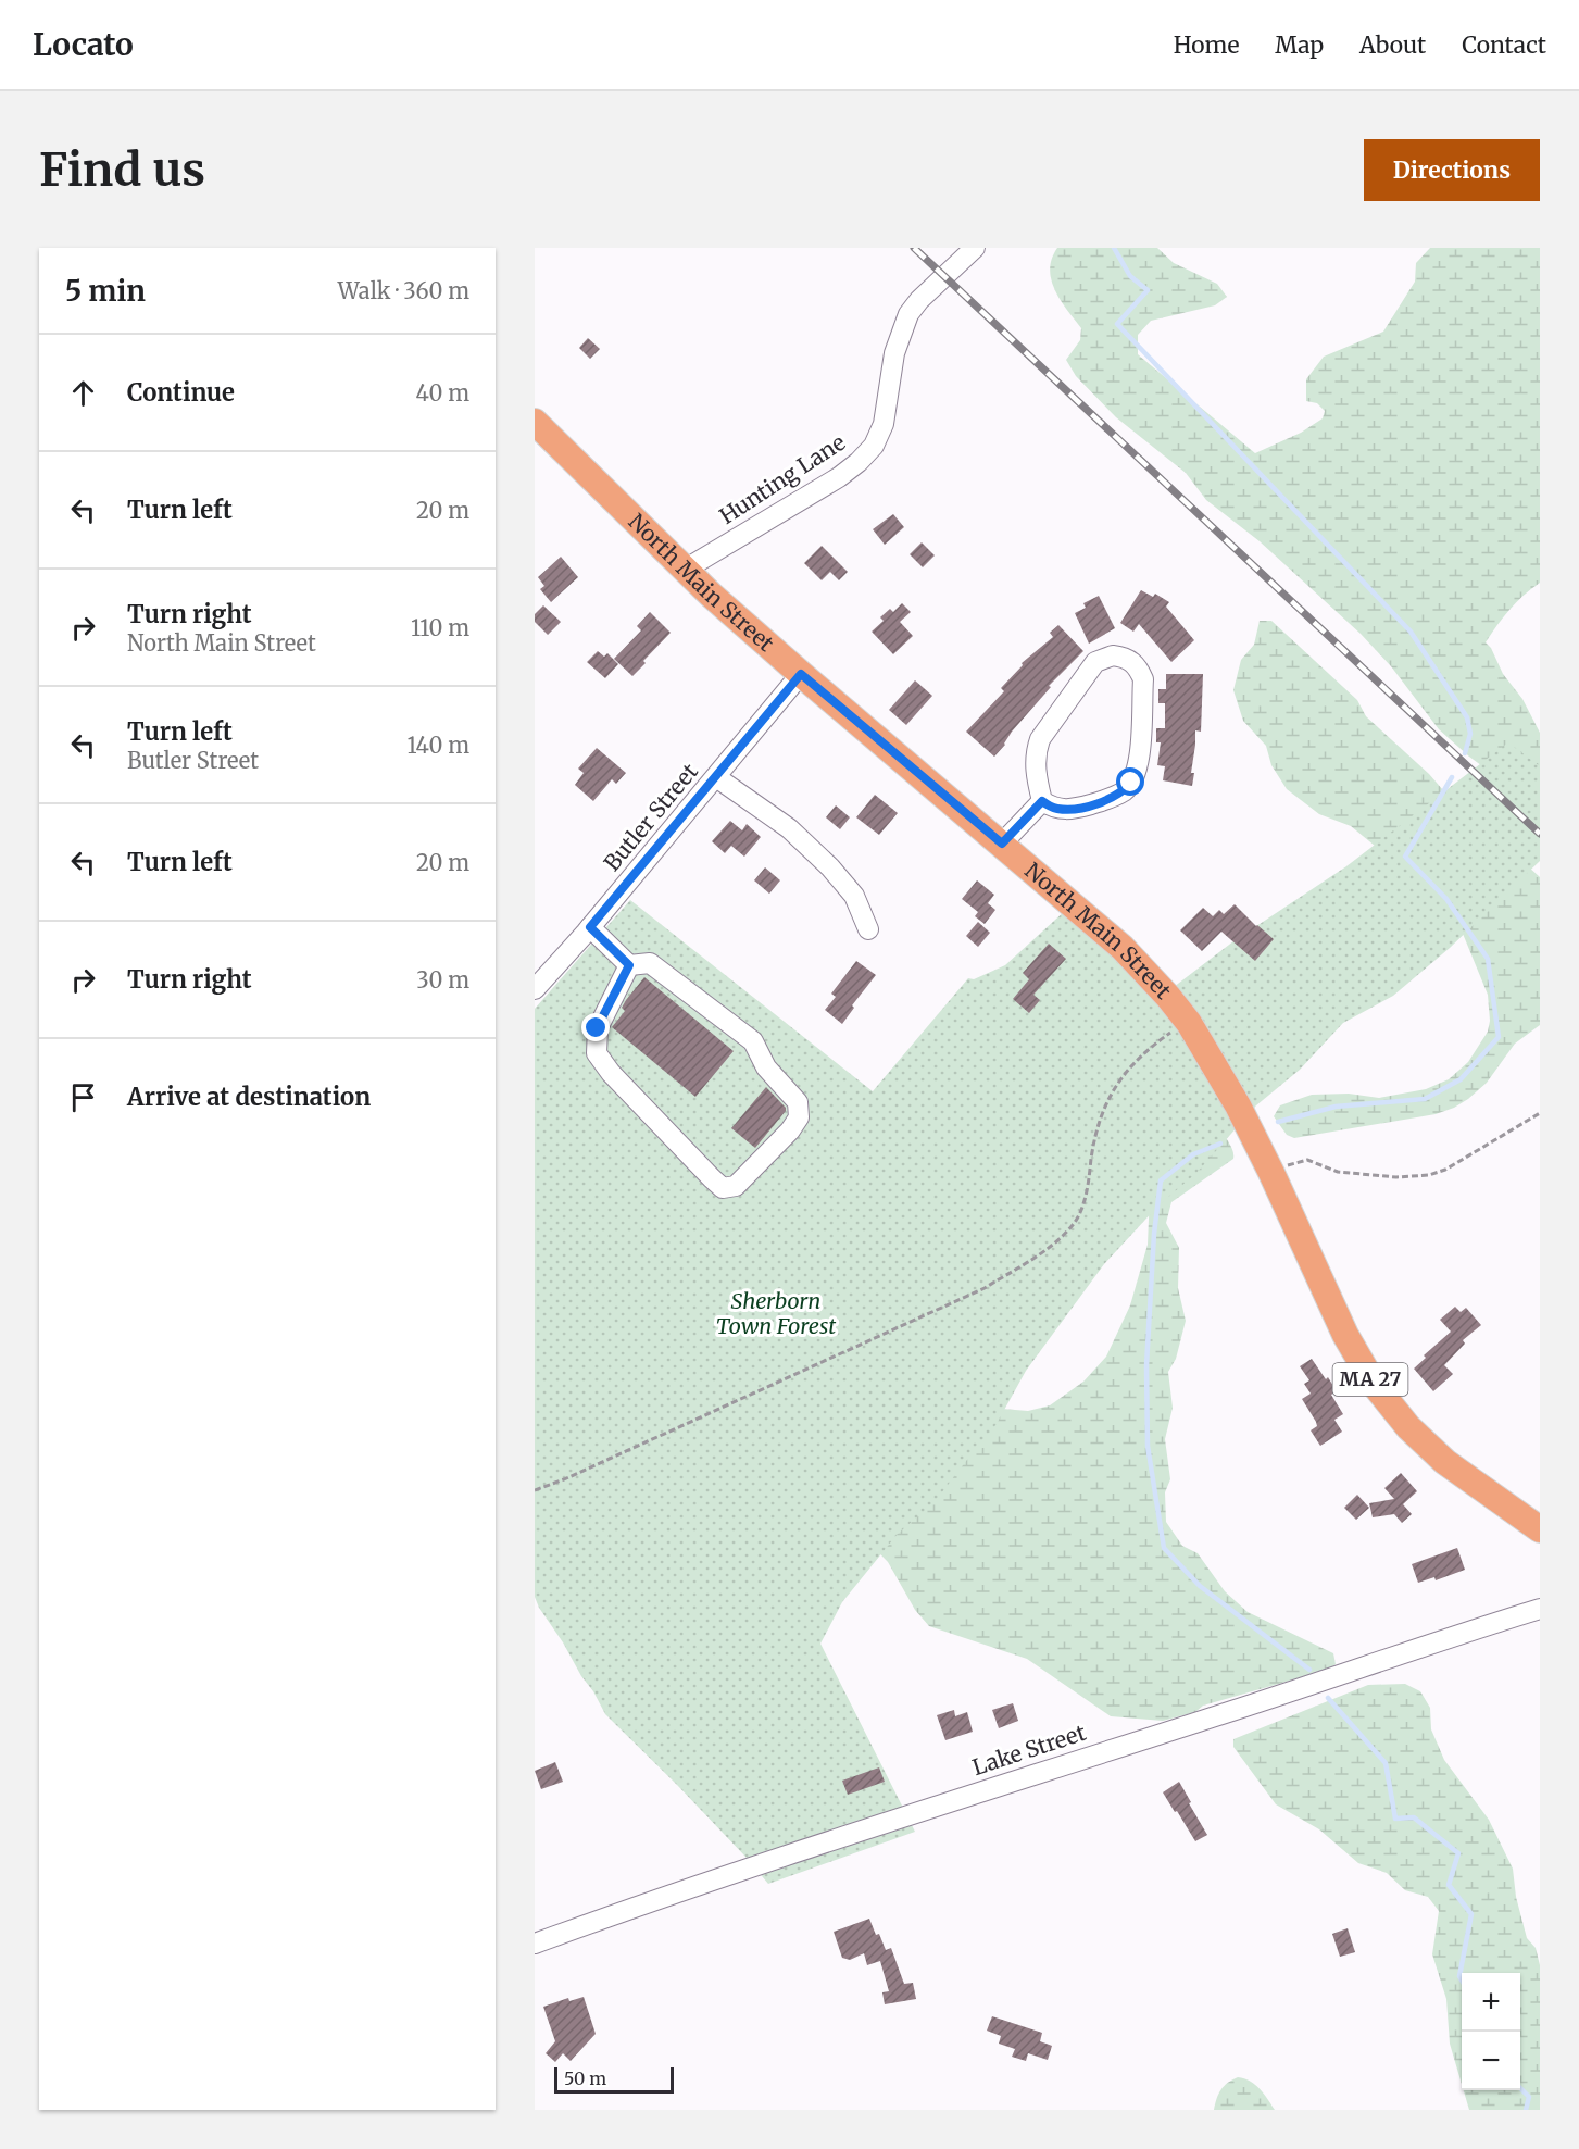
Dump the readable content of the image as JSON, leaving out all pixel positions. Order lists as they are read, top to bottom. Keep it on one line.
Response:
{"streets":{"main road":["North Main Street","MA 27"],"street":["Hunting Lane","Butler Street","Lake Street"]},"crossings":[["Hunting Lane","North Main Street"],["North Main Street","Butler Street"]],"parks":["Sherborn Town Forest"],"scale_bar":"50 m","page":{"header":"Locato","nav":["Home","Map","About","Contact"],"buttons":"Directions","title":"Find us","heading":["5 min","Walk · 360 m"],"list":[["Continue","40 m"],["Turn left","20 m"],["Turn right","North Main Street","110 m"],["Turn left","Butler Street","140 m"],["Turn left","20 m"],["Turn right","30 m"],"Arrive at destination"],"map_buttons":["+","−"],"scale":"50 m"}}
